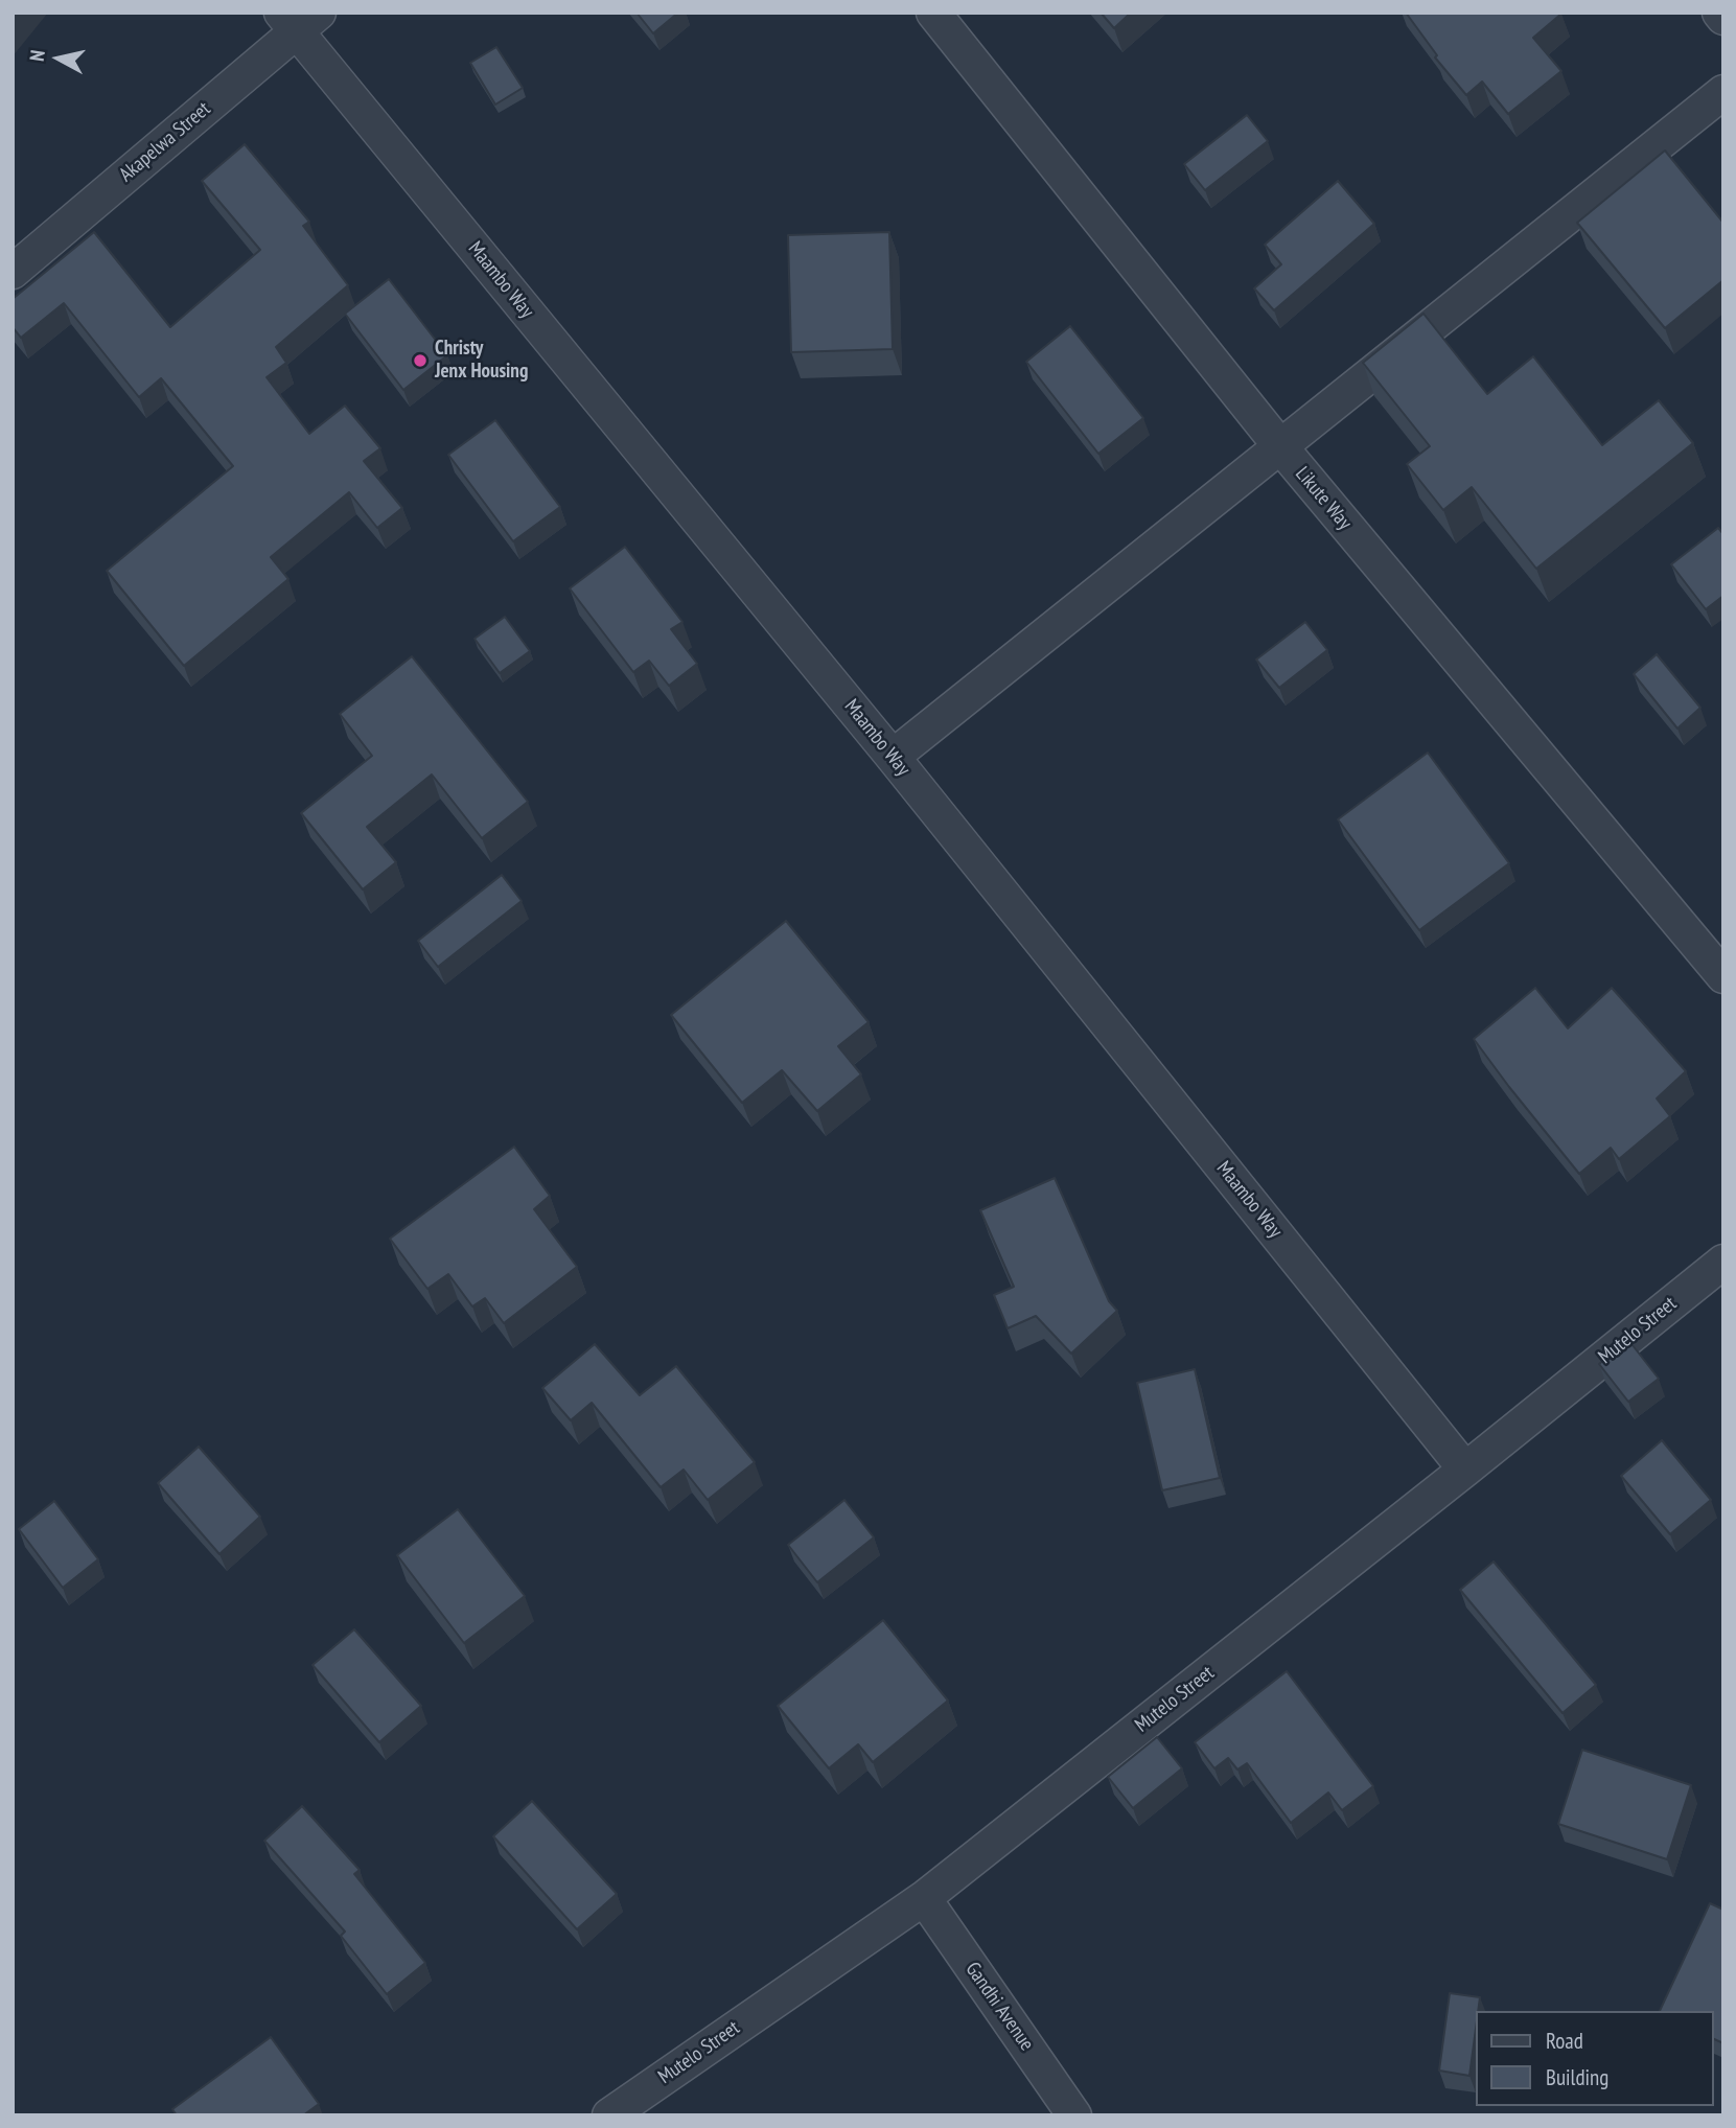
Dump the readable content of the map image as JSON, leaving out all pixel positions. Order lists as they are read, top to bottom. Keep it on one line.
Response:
{"streets":{"street":["Akapelwa Street","Maambo Way","Likute Way","Mutelo Street","Gandhi Avenue"]},"crossings":[["Akapelwa Street","Maambo Way"],["Maambo Way","Mutelo Street"],["Mutelo Street","Gandhi Avenue"]],"places":["Christy Jenx Housing"],"legend":["Road","Building"],"north":"left"}
